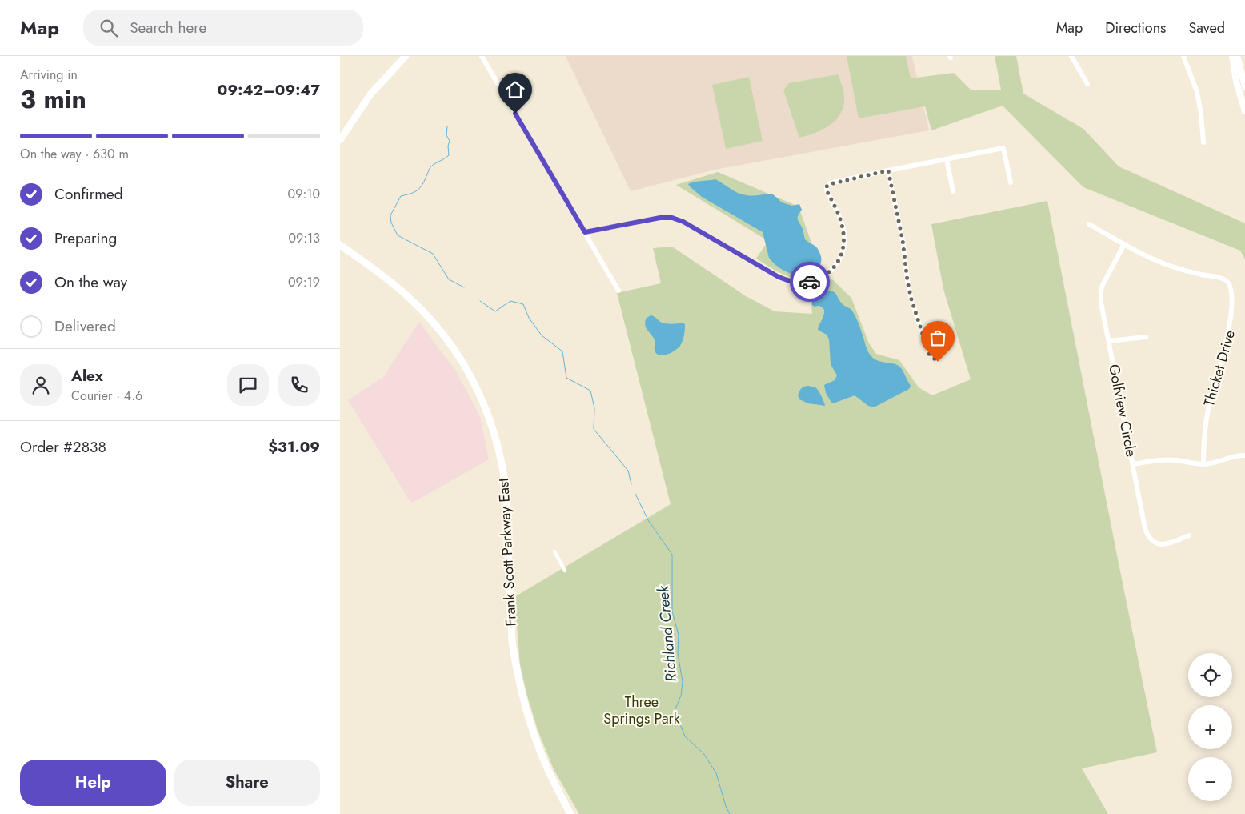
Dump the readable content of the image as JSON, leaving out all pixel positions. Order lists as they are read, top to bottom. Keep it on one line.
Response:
{"streets":{"main road":["Frank Scott Parkway East"],"street":["Thicket Drive","Golfview Circle"]},"crossings":[["Thicket Drive","Golfview Circle"]],"water":["Richland Creek"],"parks":["Three Springs Park"],"page":{"header":"Map","search":"Search here","nav":["Map","Directions","Saved"],"heading":["3 min","Arriving in","09:42–09:47"],"panel":["Alex","Courier · 4.6","Order #2838","$31.09"],"bar":"On the way · 630 m","list":[["Confirmed","09:10"],["Preparing","09:13"],["On the way","09:19"],"Delivered"],"map_buttons":["+","−"],"buttons":["Help","Share"]}}
